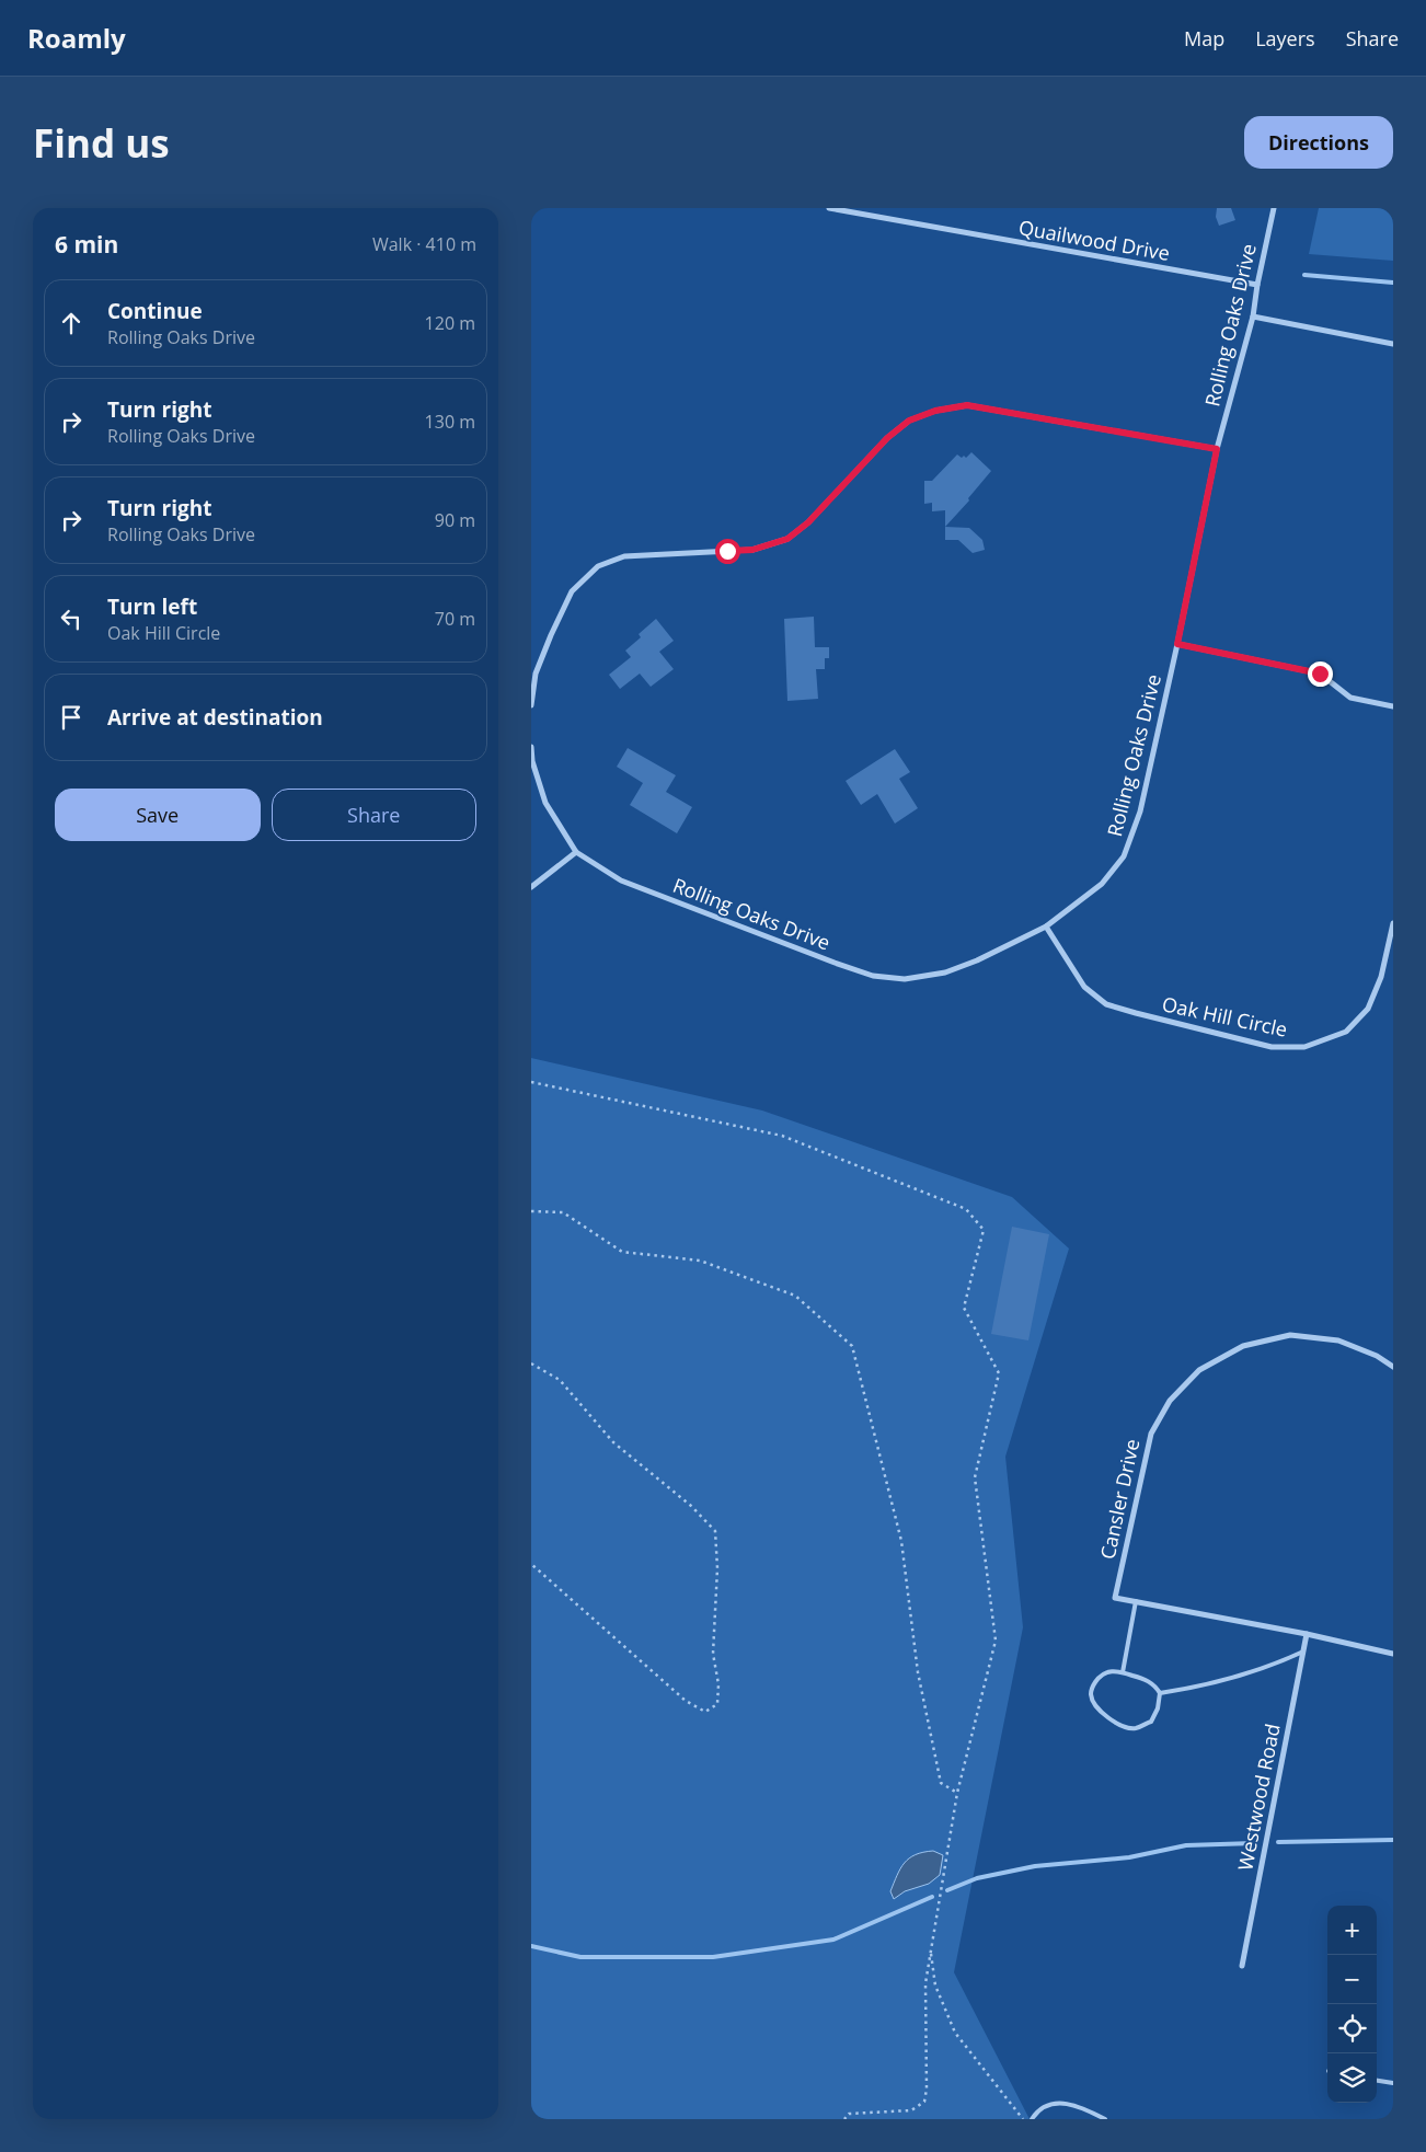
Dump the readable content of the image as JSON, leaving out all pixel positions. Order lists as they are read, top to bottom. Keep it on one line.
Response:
{"streets":{"street":["Quailwood Drive","Rolling Oaks Drive","Oak Hill Circle","Cansler Drive","Westwood Road"]},"crossings":[["Quailwood Drive","Rolling Oaks Drive"],["Rolling Oaks Drive","Oak Hill Circle"]],"page":{"header":"Roamly","nav":["Map","Layers","Share"],"buttons":["Directions",["Save","Share"]],"title":"Find us","heading":["6 min","Walk · 410 m"],"list":[["Continue","Rolling Oaks Drive","120 m"],["Turn right","Rolling Oaks Drive","130 m"],["Turn right","Rolling Oaks Drive","90 m"],["Turn left","Oak Hill Circle","70 m"],"Arrive at destination"],"map_buttons":["+","−"]}}
